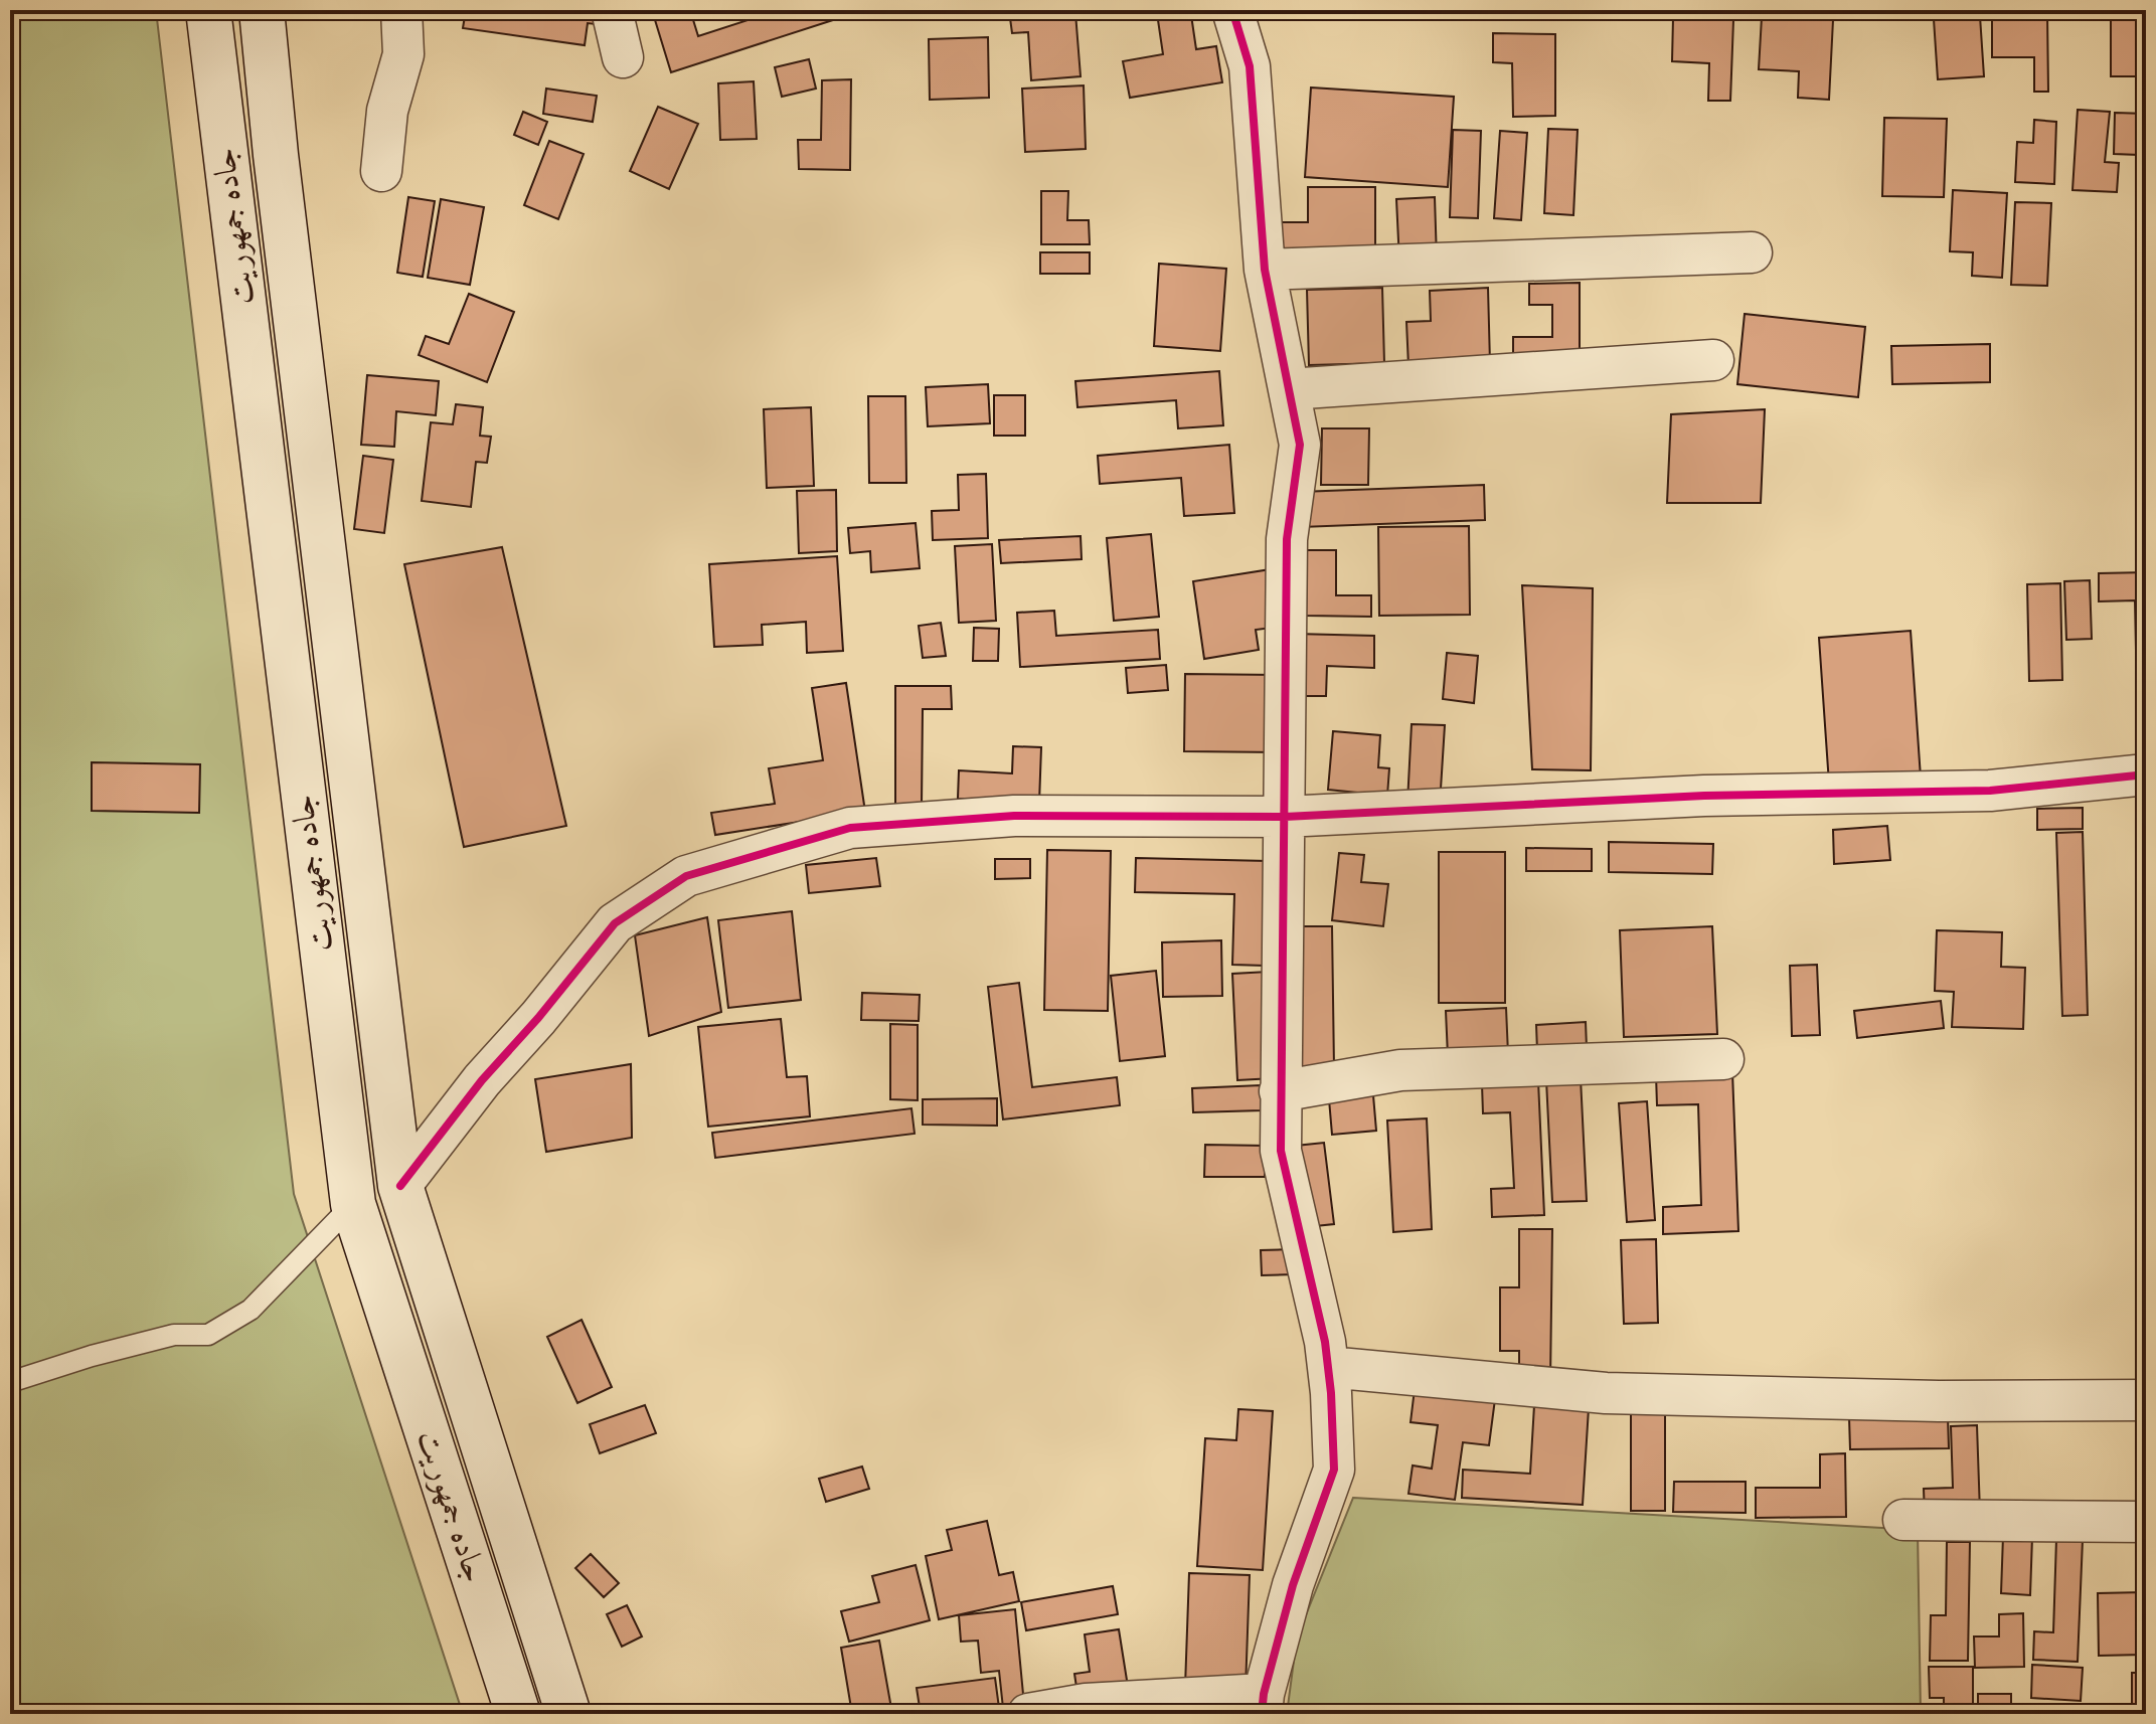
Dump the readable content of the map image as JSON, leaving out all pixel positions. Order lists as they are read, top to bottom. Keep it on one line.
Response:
{"streets":{"main road":["جاده جمهوریت"]}}
